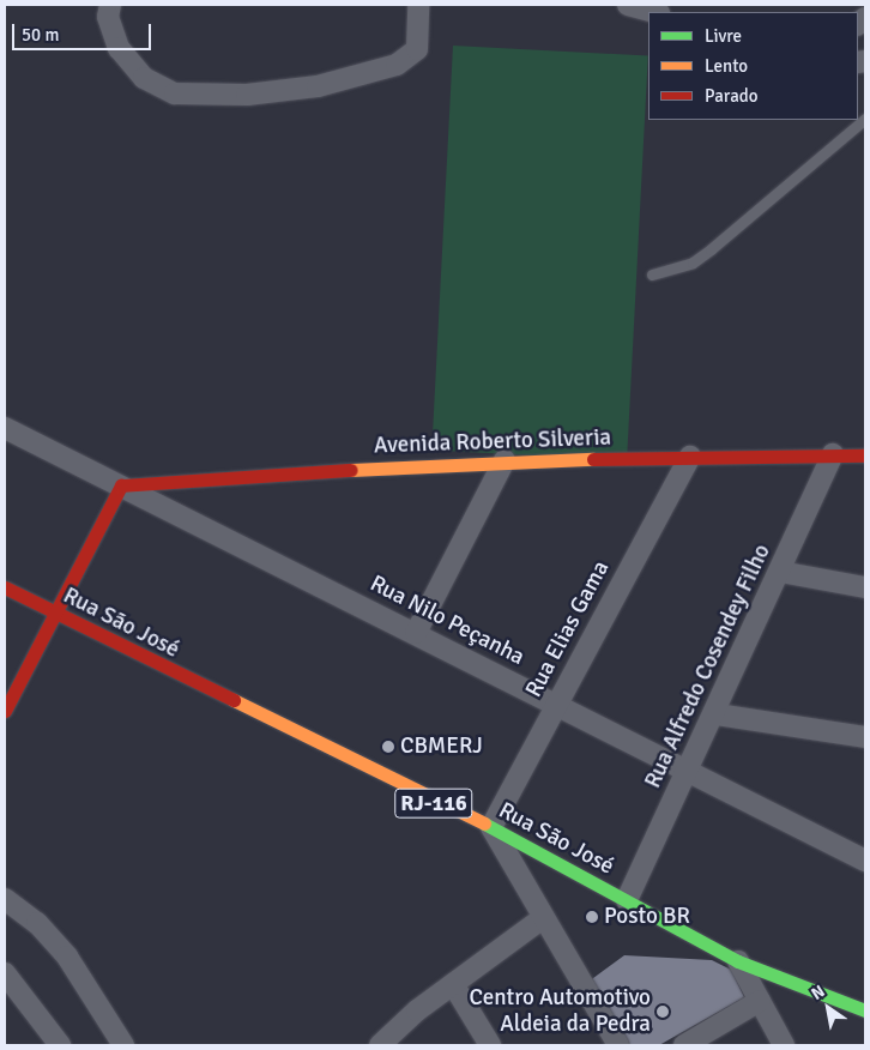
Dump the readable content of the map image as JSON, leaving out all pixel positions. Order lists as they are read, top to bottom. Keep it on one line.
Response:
{"streets":{"street":["Avenida Roberto Silveria","Rua Nilo Peçanha","Rua São José","Rua Elias Gama","Rua Alfredo Cosendey Filho","RJ-116"]},"crossings":[["Avenida Roberto Silveria","Rua Nilo Peçanha"],["Avenida Roberto Silveria","Rua Elias Gama"],["Avenida Roberto Silveria","Rua Alfredo Cosendey Filho"],["Rua Nilo Peçanha","Rua Elias Gama"],["Rua Nilo Peçanha","Rua Alfredo Cosendey Filho"],["Rua São José","Rua Elias Gama"],["Rua São José","Rua Alfredo Cosendey Filho"]],"places":["CBMERJ","Posto BR","Centro Automotivo Aldeia da Pedra"],"legend":["Livre","Lento","Parado"],"scale_bar":"50 m","north":"top left"}
